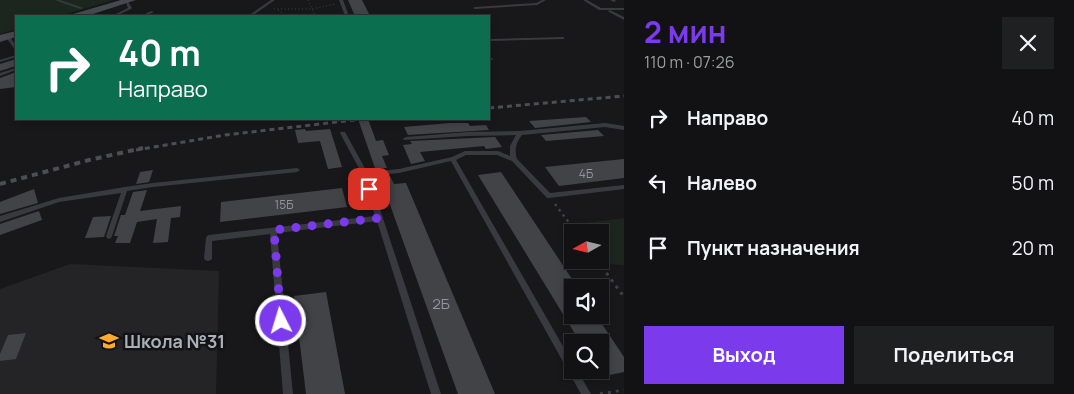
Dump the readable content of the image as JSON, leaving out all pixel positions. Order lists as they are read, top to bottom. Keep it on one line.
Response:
{"places":{"school or university":["Школа №31"]},"house_numbers":["4Б","15Б","2Б"],"north":"left","page":{"heading":["2 мин","110 m · 07:26"],"turn":["40 m","Направо"],"list":[{"name":"Направо","value":"40 m"},{"name":"Налево","value":"50 m"},{"name":"Пункт назначения","value":"20 m"}],"buttons":["Выход","Поделиться"]}}
